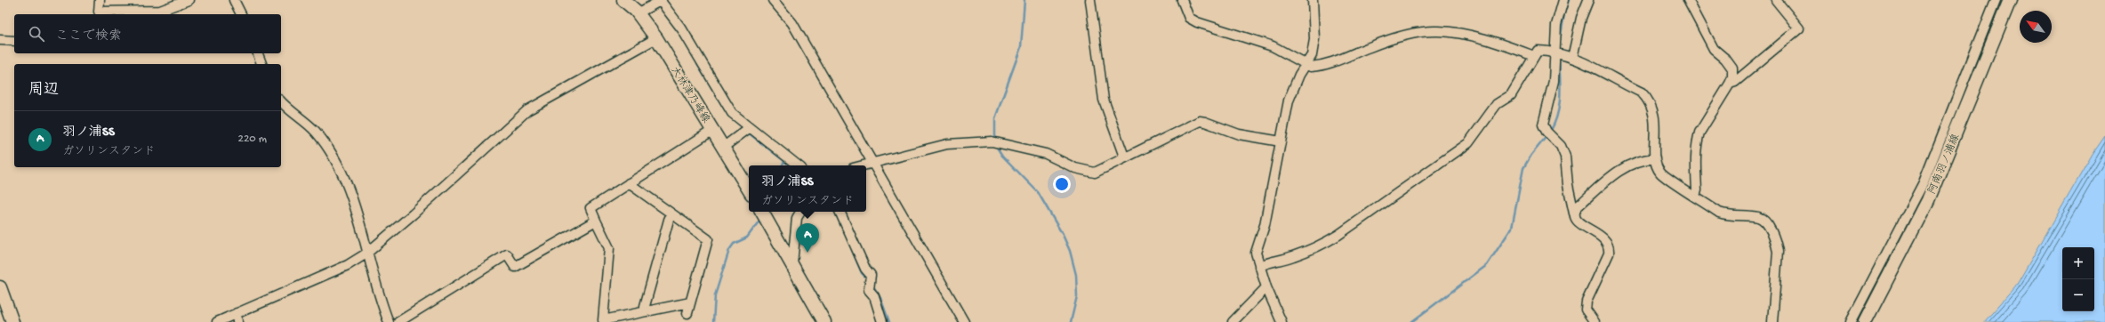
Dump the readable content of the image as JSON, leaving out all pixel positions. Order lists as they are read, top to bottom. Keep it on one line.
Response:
{"streets":{"main road":["大林津乃峰線","阿南羽ノ浦線"]},"north":"top left","page":{"search":"ここで検索","heading":"周辺","list":[{"mark":"A","name":"羽ノ浦SS","note":"ガソリンスタンド","value":"220 m"}],"popup":["羽ノ浦SS","ガソリンスタンド"],"pins":"A","map_buttons":["+","−"]}}
